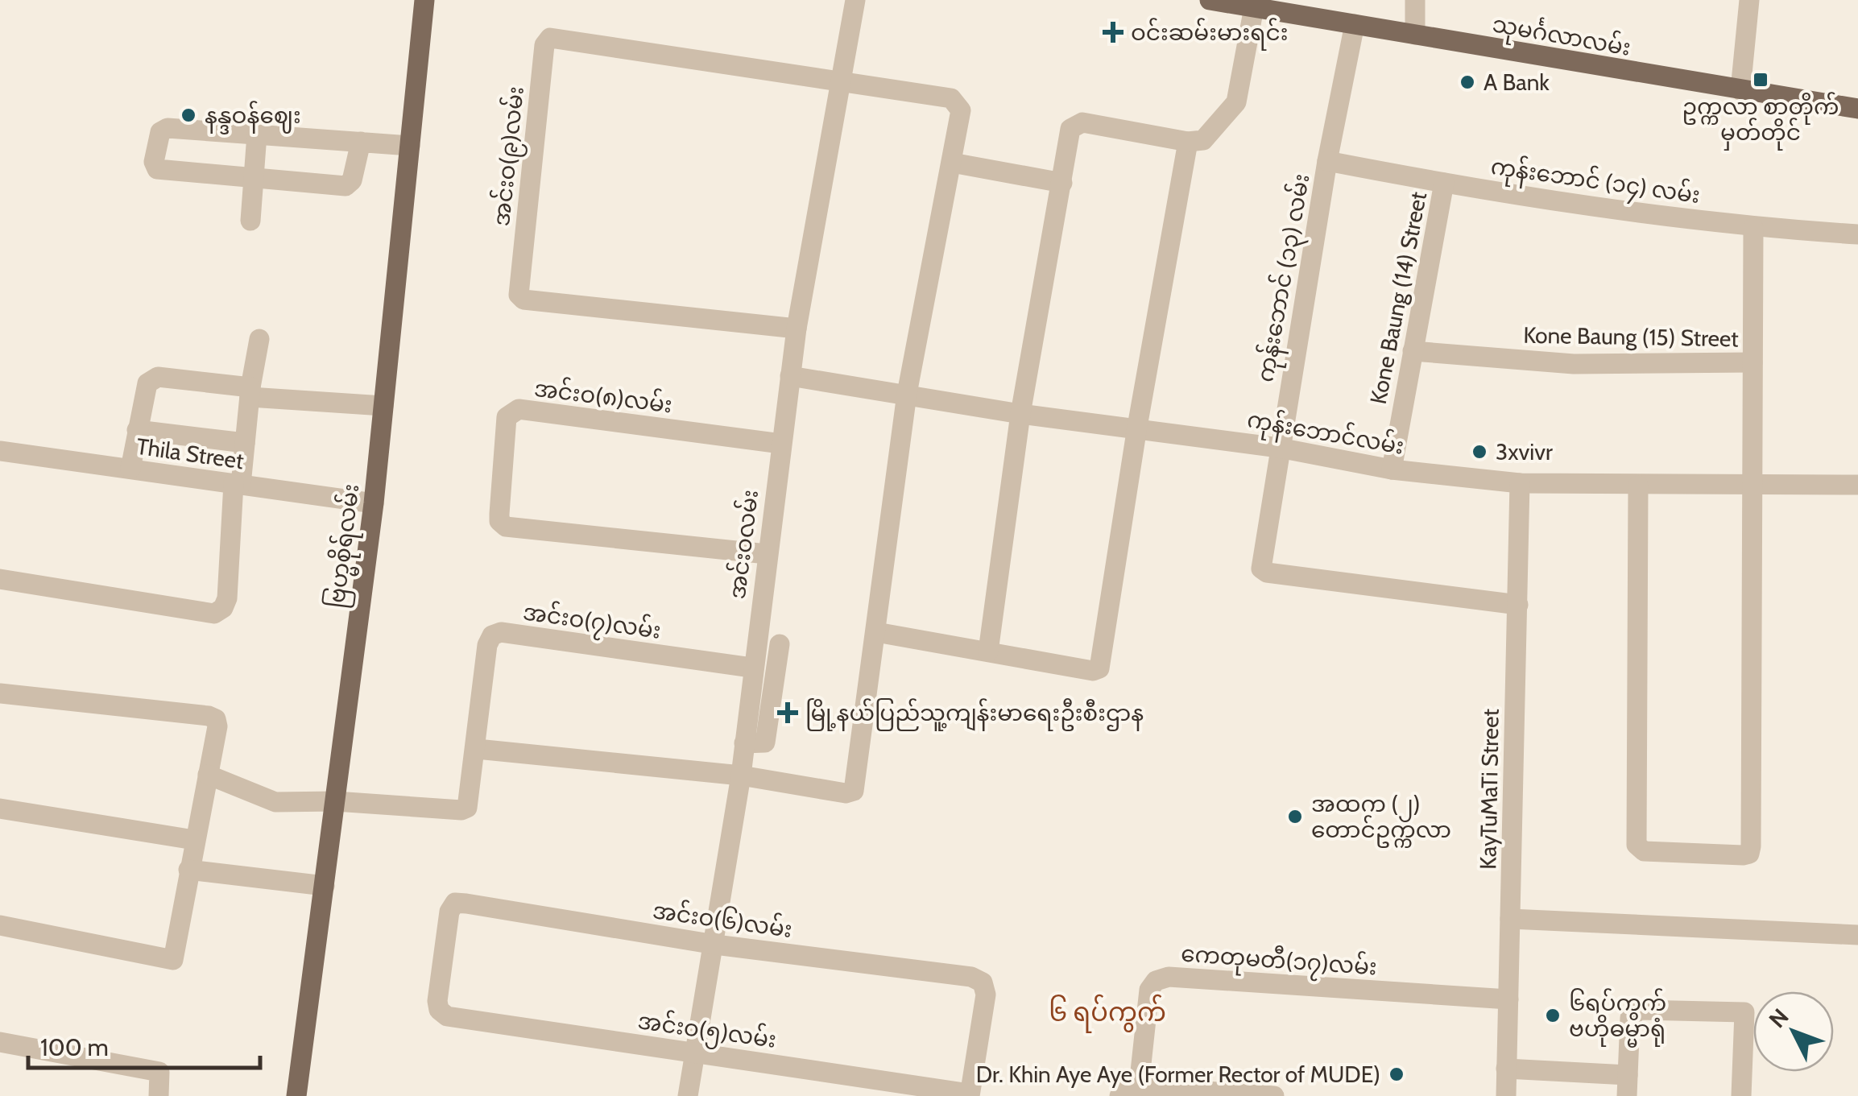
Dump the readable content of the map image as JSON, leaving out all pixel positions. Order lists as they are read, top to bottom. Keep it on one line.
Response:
{"streets":{"main road":["သုမင်္ဂလာလမ်း","ဗြဟ္မစိုရ်လမ်း"],"street":["အင်းဝ(၉)လမ်း","ကုန်းဘောင် (၁၄) လမ်း","ကုန်းဘောင် (၁၃) လမ်း","Kone Baung (14) Street","Kone Baung (15) Street","အင်းဝ(၈)လမ်း","ကုန်းဘောင်လမ်း","Thila Street","အင်းဝလမ်း","အင်းဝ(၇)လမ်း","KayTuMaTi Street","အင်းဝ(၆)လမ်း","ကေတုမတီ(၁၇)လမ်း","အင်းဝ(၅)လမ်း"]},"crossings":[["သုမင်္ဂလာလမ်း","ကုန်းဘောင် (၁၃) လမ်း"],["အင်းဝ(၉)လမ်း","အင်းဝလမ်း"],["ကုန်းဘောင် (၁၄) လမ်း","ကုန်းဘောင် (၁၃) လမ်း"],["ကုန်းဘောင် (၁၄) လမ်း","Kone Baung (14) Street"],["ကုန်းဘောင် (၁၃) လမ်း","ကုန်းဘောင်လမ်း"],["ကုန်းဘောင် (၁၃) လမ်း","KayTuMaTi Street"],["Kone Baung (14) Street","Kone Baung (15) Street"],["Kone Baung (14) Street","ကုန်းဘောင်လမ်း"],["အင်းဝ(၈)လမ်း","အင်းဝလမ်း"],["ကုန်းဘောင်လမ်း","အင်းဝလမ်း"],["ကုန်းဘောင်လမ်း","KayTuMaTi Street"],["Thila Street","ဗြဟ္မစိုရ်လမ်း"],["အင်းဝလမ်း","အင်းဝ(၇)လမ်း"],["အင်းဝလမ်း","အင်းဝ(၆)လမ်း"],["အင်းဝလမ်း","အင်းဝ(၅)လမ်း"],["ဗြဟ္မစိုရ်လမ်း","အင်းဝ(၇)လမ်း"],["KayTuMaTi Street","ကေတုမတီ(၁၇)လမ်း"],["အင်းဝ(၆)လမ်း","အင်းဝ(၅)လမ်း"]],"districts":["၆ ရပ်ကွက်"],"places":{"health":["ဝင်းဆမ်းမားရင်း","မြို့နယ်ပြည်သူ့ကျန်းမာရေးဦးစီးဌာန"],"transit":["ဥက္ကလာ စာတိုက် မှတ်တိုင်"],"other":["A Bank","နန္ဒဝန်ဈေး","3xvivr","အထက (၂) တောင်ဥက္ကလာ","၆ရပ်ကွက် ဗဟိုဓမ္မာရုံ","Dr. Khin Aye Aye (Former Rector of MUDE)"]},"scale_bar":"100 m","north":"top left"}
